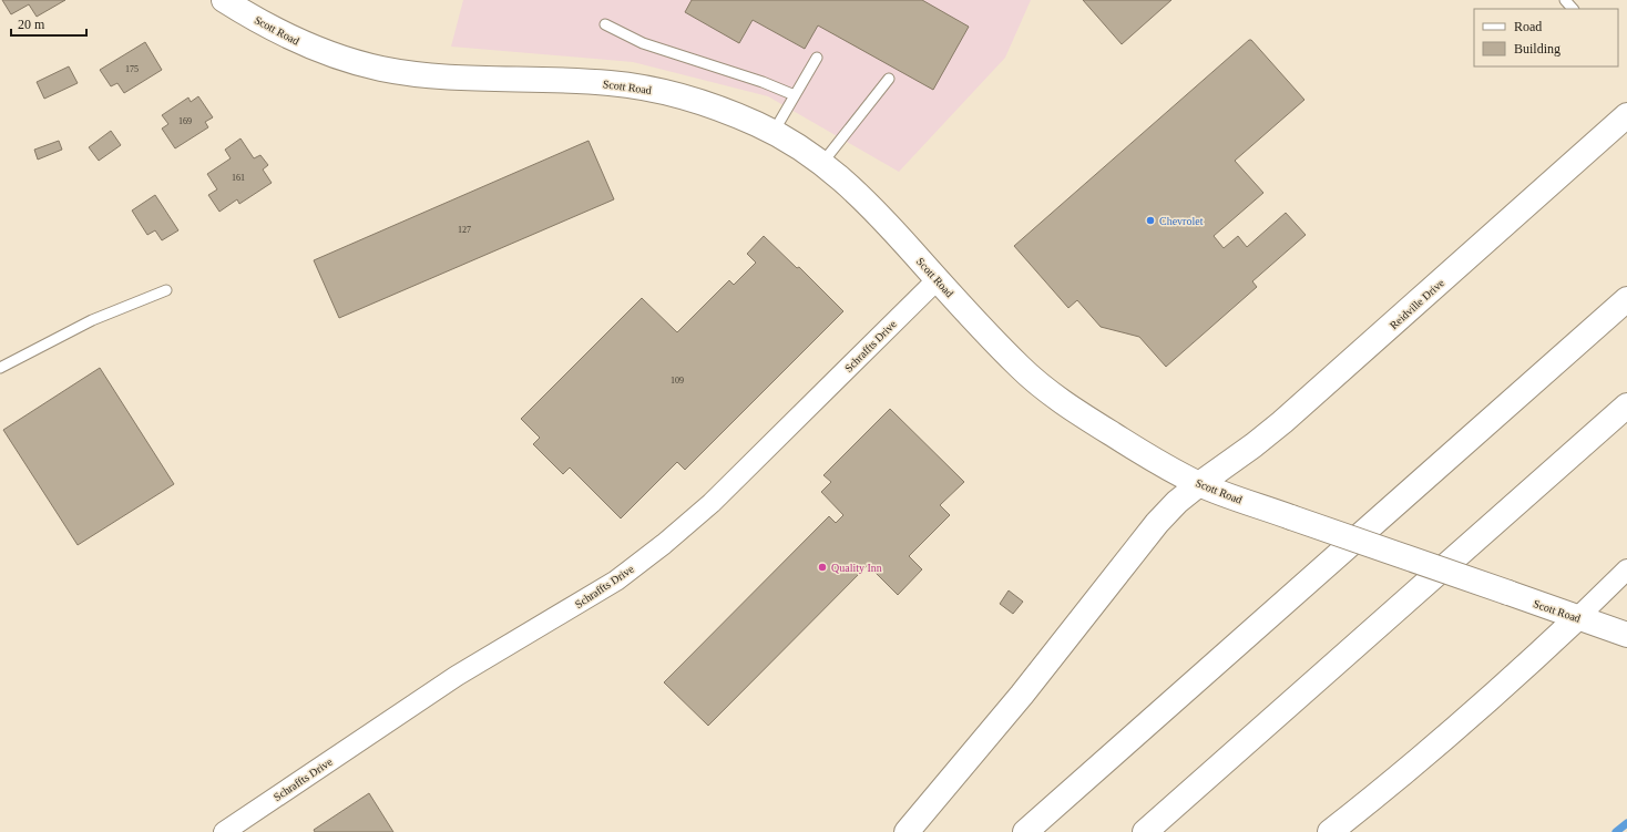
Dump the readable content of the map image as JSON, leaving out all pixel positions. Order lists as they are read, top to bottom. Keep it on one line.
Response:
{"streets":{"main road":["Scott Road","Reidville Drive"],"street":["Schraffts Drive"]},"crossings":[["Scott Road","Reidville Drive"],["Scott Road","Schraffts Drive"]],"places":["Chevrolet","Quality Inn"],"house_numbers":["175","169","161","127","109"],"legend":["Road","Building"],"scale_bar":"20 m"}
